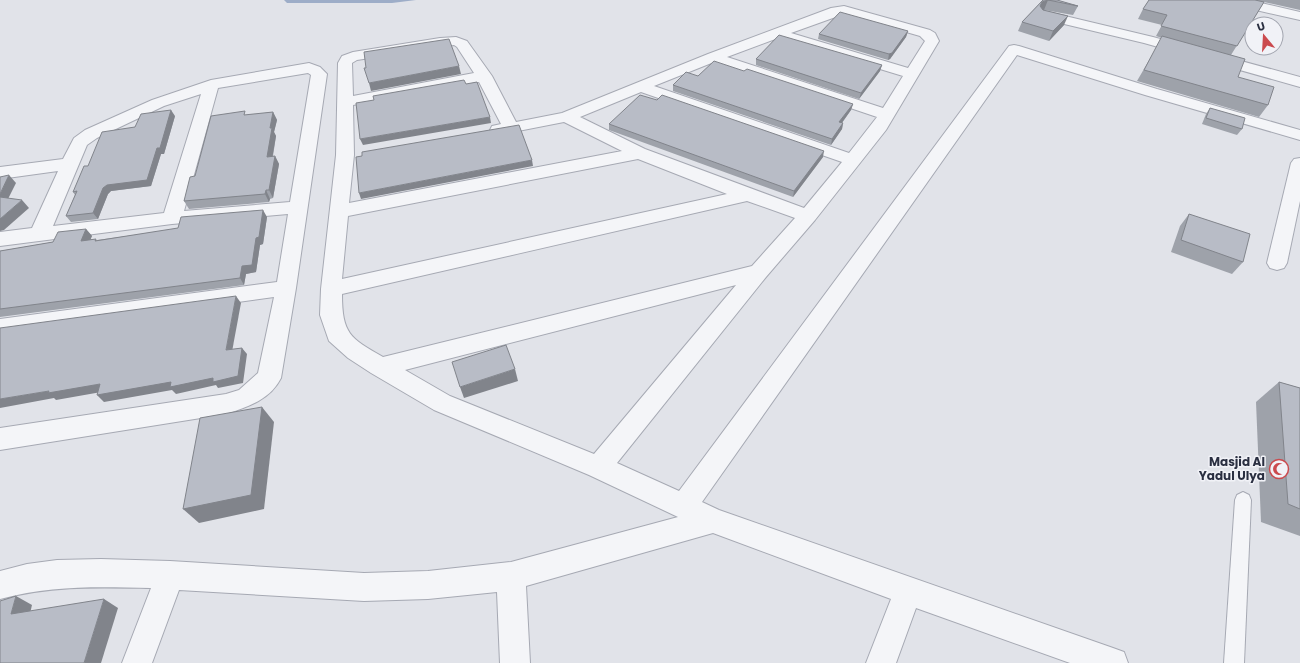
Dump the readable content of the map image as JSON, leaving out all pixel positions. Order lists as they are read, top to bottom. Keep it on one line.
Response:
{"places":{"mosque":["Masjid Al Yadul Ulya"]},"north":"top"}
